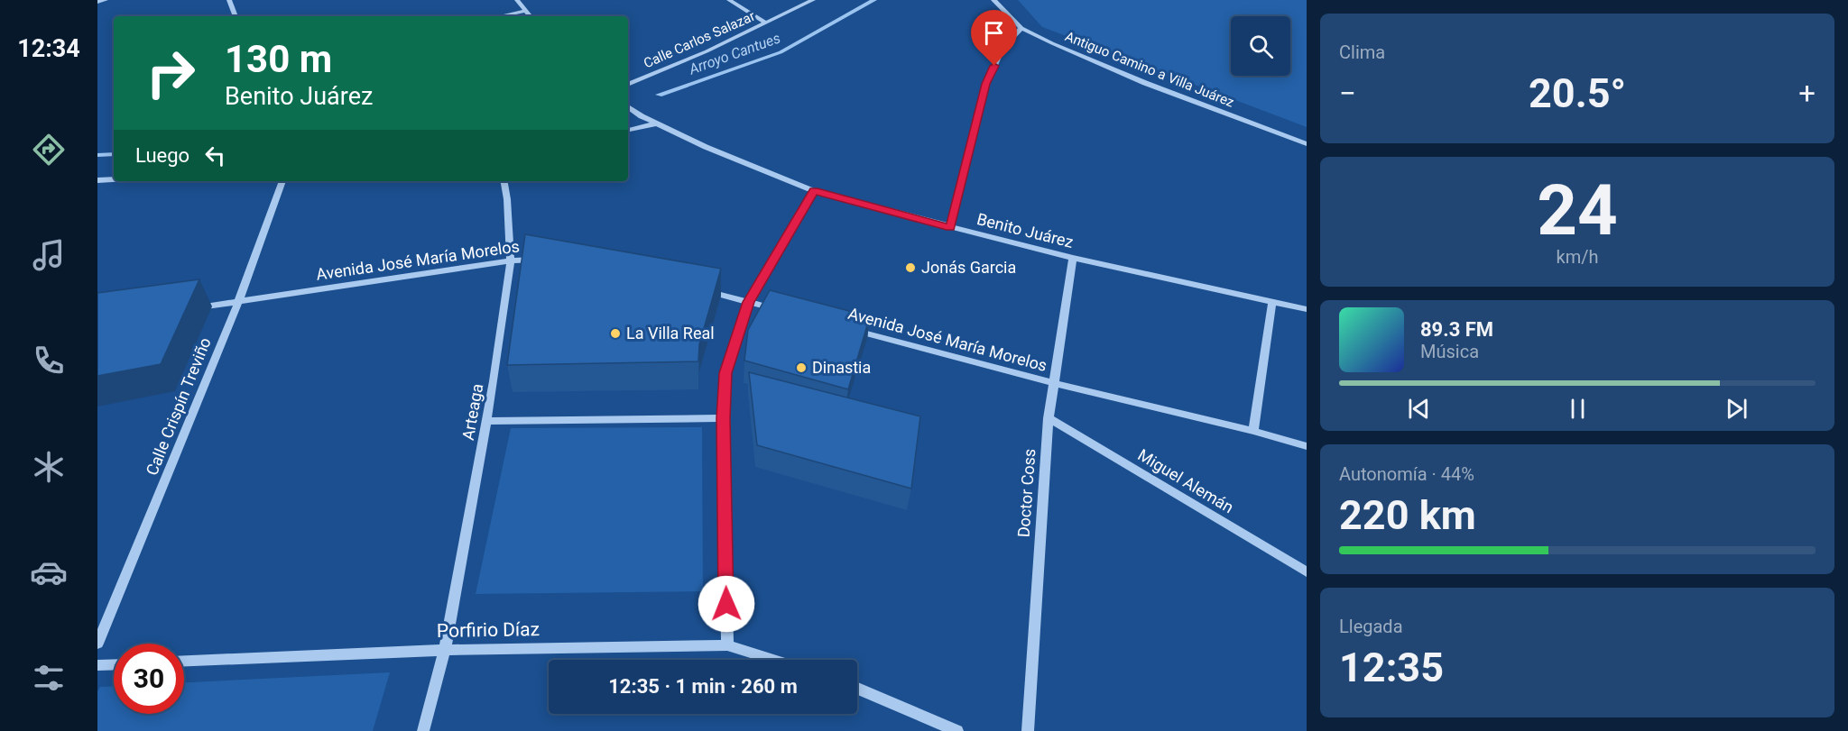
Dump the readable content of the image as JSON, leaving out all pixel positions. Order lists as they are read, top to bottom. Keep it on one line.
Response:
{"streets":{"street":["Calle Carlos Salazar","Antiguo Camino a Villa Juárez","Benito Juárez","Avenida José María Morelos","Calle Crispín Treviño","Arteaga","Miguel Alemán","Doctor Coss","Porfirio Díaz"]},"crossings":[["Benito Juárez","Doctor Coss"],["Avenida José María Morelos","Calle Crispín Treviño"],["Avenida José María Morelos","Arteaga"],["Avenida José María Morelos","Doctor Coss"],["Arteaga","Porfirio Díaz"],["Miguel Alemán","Doctor Coss"]],"water":["Arroyo Cantues"],"places":["Jonás Garcia","La Villa Real","Dinastia"],"page":{"tabs":"12:34","tile":["Clima",["24","km/h"],["Autonomía · 44%","220 km"],["Llegada","12:35"]],"turn":["130 m","Benito Juárez"],"heat":["−","20.5°","+"],"then":"Luego","song":["89.3 FM","Música"],"limit":"30","trip":"12:35 · 1 min · 260 m"}}
